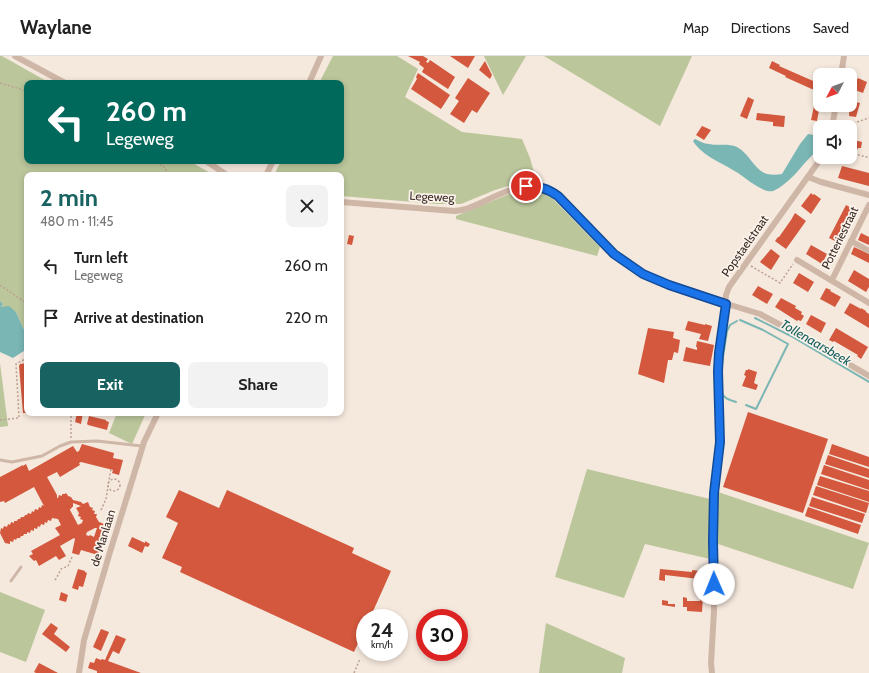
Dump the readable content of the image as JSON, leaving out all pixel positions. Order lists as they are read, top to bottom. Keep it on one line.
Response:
{"streets":{"street":["Legeweg","Potteriestraat","Popstaelstraat","de Manlaan"]},"crossings":[["Legeweg","Popstaelstraat"]],"water":["Tollenaarsbeek"],"north":"bottom left","page":{"header":"Waylane","nav":["Map","Directions","Saved"],"turn":["260 m","Legeweg"],"heading":["2 min","480 m · 11:45"],"list":[{"name":"Turn left","note":"Legeweg","value":"260 m"},{"name":"Arrive at destination","value":"220 m"}],"buttons":["Exit","Share"],"speed":"24 km/h","limit":"30"}}
